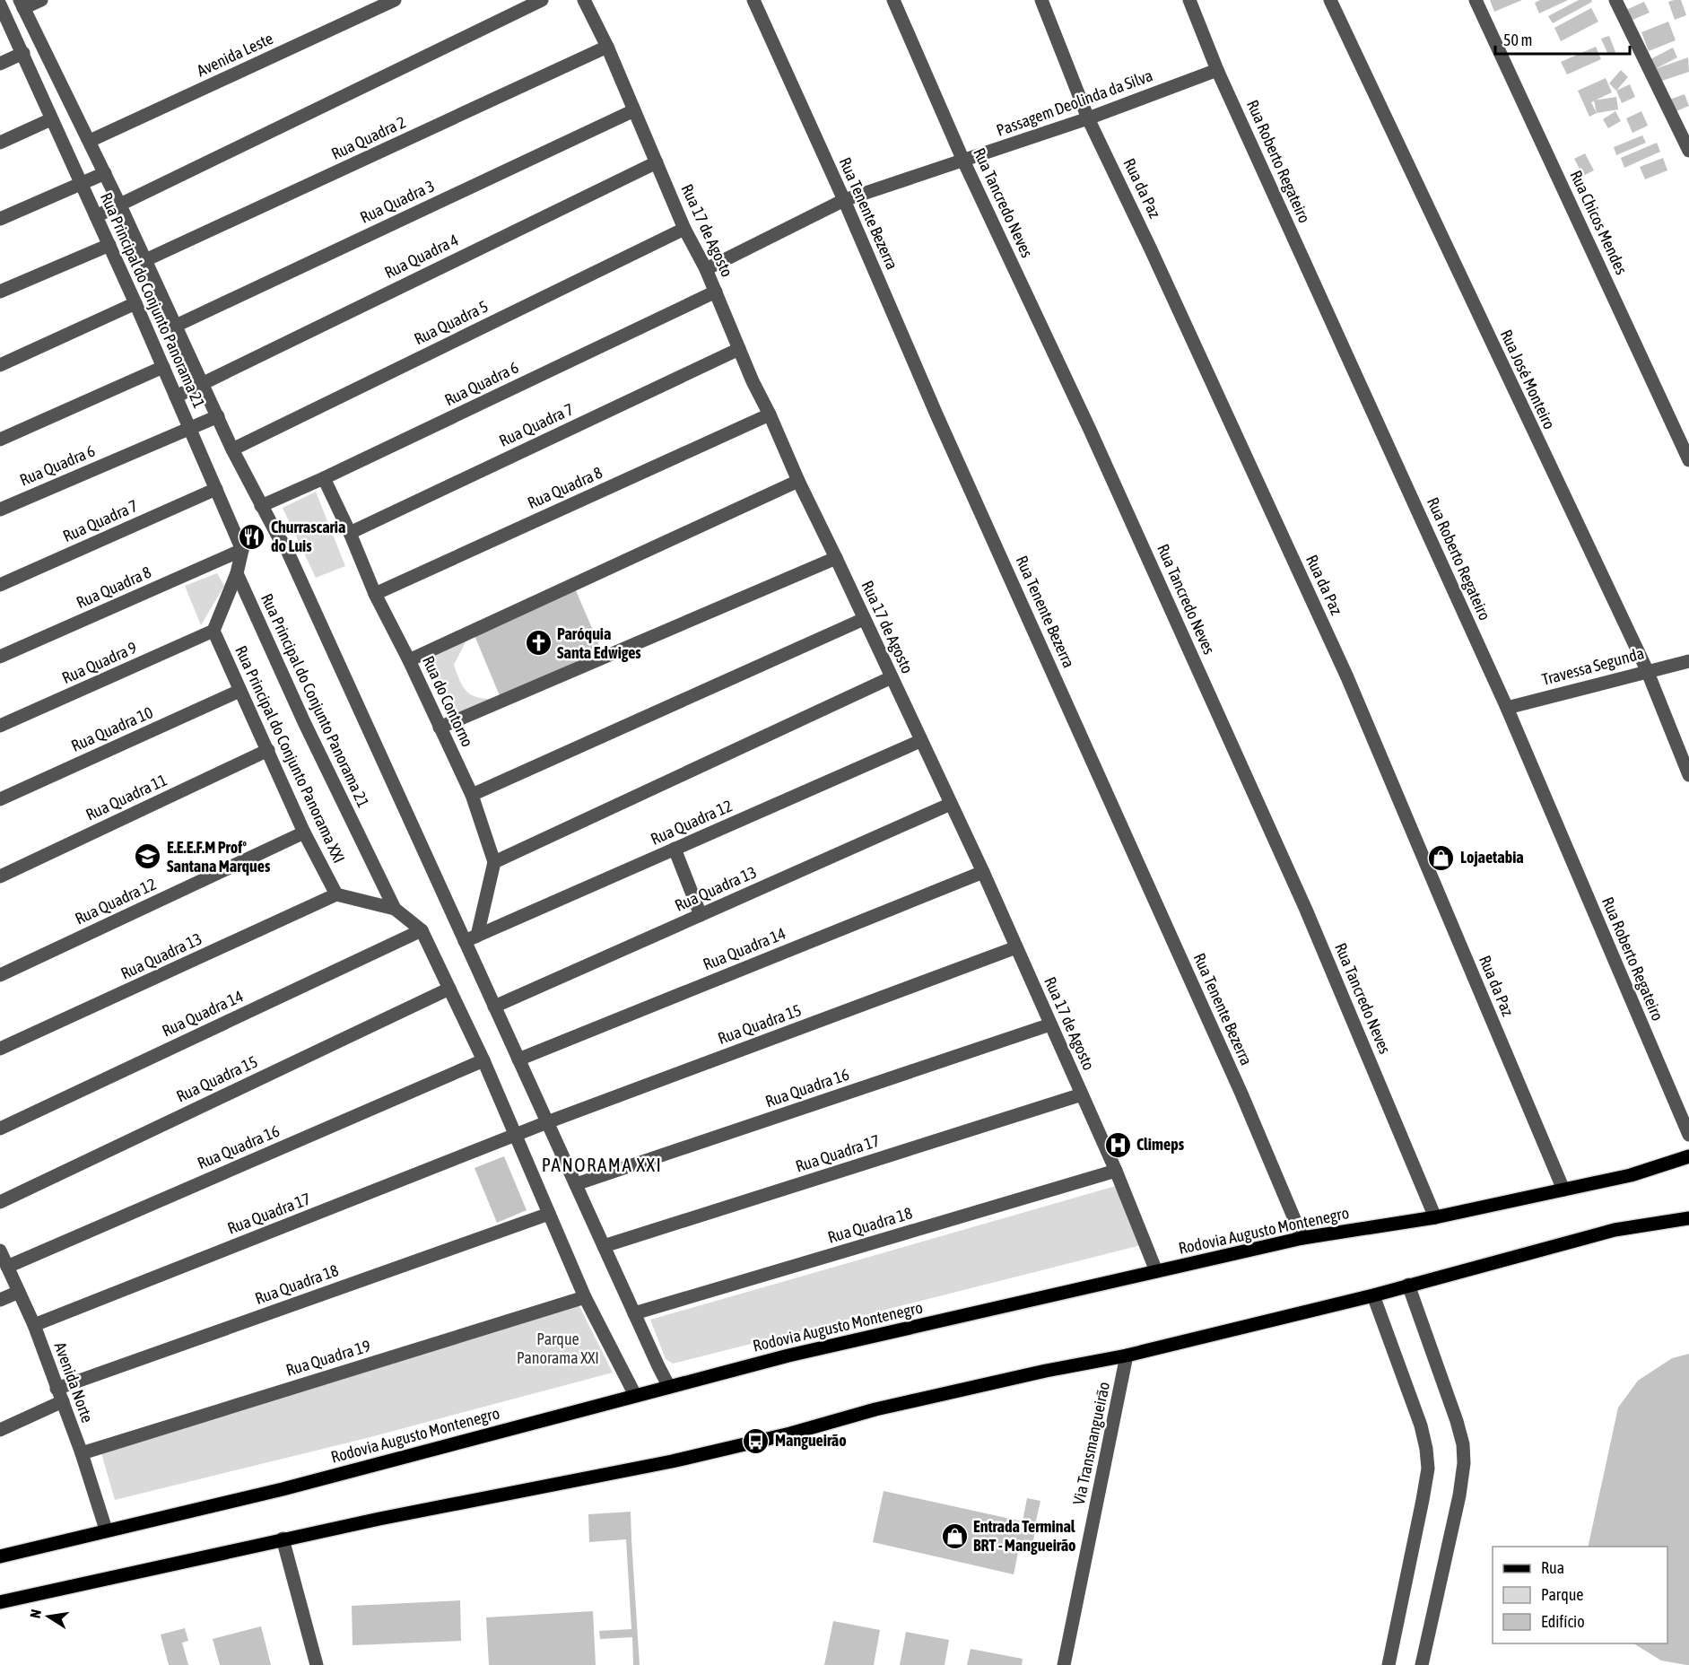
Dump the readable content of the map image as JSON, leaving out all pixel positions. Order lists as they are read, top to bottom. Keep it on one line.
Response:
{"streets":{"main road":["Rodovia Augusto Montenegro"],"street":["Avenida Leste","Passagem Deolinda da Silva","Rua Quadra 2","Rua Roberto Regateiro","Rua da Paz","Rua Quadra 3","Rua Tancredo Neves","Rua Tenente Bezerra","Rua Chicos Mendes","Rua 17 de Agosto","Rua Quadra 4","Rua Principal do Conjunto Panorama 21","Rua Quadra 5","Rua José Monteiro","Rua Quadra 6","Rua Quadra 7","Rua Quadra 8","Rua Quadra 9","Travessa Segunda","Rua do Contorno","Rua Quadra 10","Rua Principal do Conjunto Panorama XXI","Rua Quadra 11","Rua Quadra 12","Rua Quadra 13","Rua Quadra 14","Rua Quadra 15","Rua Quadra 16","Rua Quadra 17","Rua Quadra 18","Rua Quadra 19","Avenida Norte","Via Transmangueirão"]},"crossings":[["Avenida Leste","Rua Principal do Conjunto Panorama 21"],["Passagem Deolinda da Silva","Rua Roberto Regateiro"],["Passagem Deolinda da Silva","Rua da Paz"],["Passagem Deolinda da Silva","Rua Tancredo Neves"],["Passagem Deolinda da Silva","Rua Tenente Bezerra"],["Passagem Deolinda da Silva","Rua 17 de Agosto"],["Rua Quadra 2","Rua 17 de Agosto"],["Rua Quadra 2","Rua Principal do Conjunto Panorama 21"],["Rua Roberto Regateiro","Travessa Segunda"],["Rua da Paz","Rodovia Augusto Montenegro"],["Rua Quadra 3","Rua 17 de Agosto"],["Rua Quadra 3","Rua Principal do Conjunto Panorama 21"],["Rua Tancredo Neves","Rodovia Augusto Montenegro"],["Rua Tenente Bezerra","Rodovia Augusto Montenegro"],["Rua 17 de Agosto","Rua Quadra 4"],["Rua 17 de Agosto","Rua Quadra 5"],["Rua 17 de Agosto","Rua Quadra 6"],["Rua 17 de Agosto","Rua Quadra 7"],["Rua 17 de Agosto","Rua Quadra 8"],["Rua 17 de Agosto","Rua Quadra 12"],["Rua 17 de Agosto","Rua Quadra 13"],["Rua 17 de Agosto","Rua Quadra 14"],["Rua 17 de Agosto","Rua Quadra 15"],["Rua 17 de Agosto","Rua Quadra 16"],["Rua 17 de Agosto","Rua Quadra 17"],["Rua 17 de Agosto","Rua Quadra 18"],["Rua 17 de Agosto","Rodovia Augusto Montenegro"],["Rua Quadra 4","Rua Principal do Conjunto Panorama 21"],["Rua Principal do Conjunto Panorama 21","Rua Quadra 5"],["Rua Principal do Conjunto Panorama 21","Rua Quadra 6"],["Rua Principal do Conjunto Panorama 21","Rua Quadra 7"],["Rua Principal do Conjunto Panorama 21","Rua Quadra 8"],["Rua Principal do Conjunto Panorama 21","Rua Quadra 12"],["Rua Principal do Conjunto Panorama 21","Rua Quadra 13"],["Rua Principal do Conjunto Panorama 21","Rua Quadra 14"],["Rua Principal do Conjunto Panorama 21","Rua Quadra 15"],["Rua Principal do Conjunto Panorama 21","Rua Quadra 16"],["Rua Principal do Conjunto Panorama 21","Rua Quadra 17"],["Rua Principal do Conjunto Panorama 21","Rua Quadra 18"],["Rua Principal do Conjunto Panorama 21","Rodovia Augusto Montenegro"],["Rua Principal do Conjunto Panorama 21","Rua Quadra 19"],["Rua José Monteiro","Travessa Segunda"],["Rua Quadra 6","Rua do Contorno"],["Rua Quadra 7","Rua do Contorno"],["Rua Quadra 8","Rua do Contorno"],["Rua Quadra 9","Rua Principal do Conjunto Panorama XXI"],["Rua Quadra 10","Rua Principal do Conjunto Panorama XXI"],["Rua Principal do Conjunto Panorama XXI","Rua Quadra 11"],["Rua Principal do Conjunto Panorama XXI","Rua Quadra 12"],["Rua Principal do Conjunto Panorama XXI","Rua Quadra 13"],["Rua Quadra 15","Rua Quadra 17"],["Rua Quadra 16","Avenida Norte"],["Rua Quadra 17","Avenida Norte"],["Rua Quadra 18","Avenida Norte"],["Rodovia Augusto Montenegro","Avenida Norte"],["Rua Quadra 19","Avenida Norte"]],"districts":["PANORAMA XXI"],"parks":["Parque Panorama XXI"],"places":{"restaurant":["Churrascaria do Luis"],"church":["Paróquia Santa Edwiges"],"school or university":["E.E.E.F.M Profº Santana Marques"],"shop":["Lojaetabia","Entrada Terminal BRT - Mangueirão"],"hospital":["Climeps"],"bus stop":["Mangueirão"]},"legend":["Rua","Parque","Edifício"],"scale_bar":"50 m","north":"left"}
